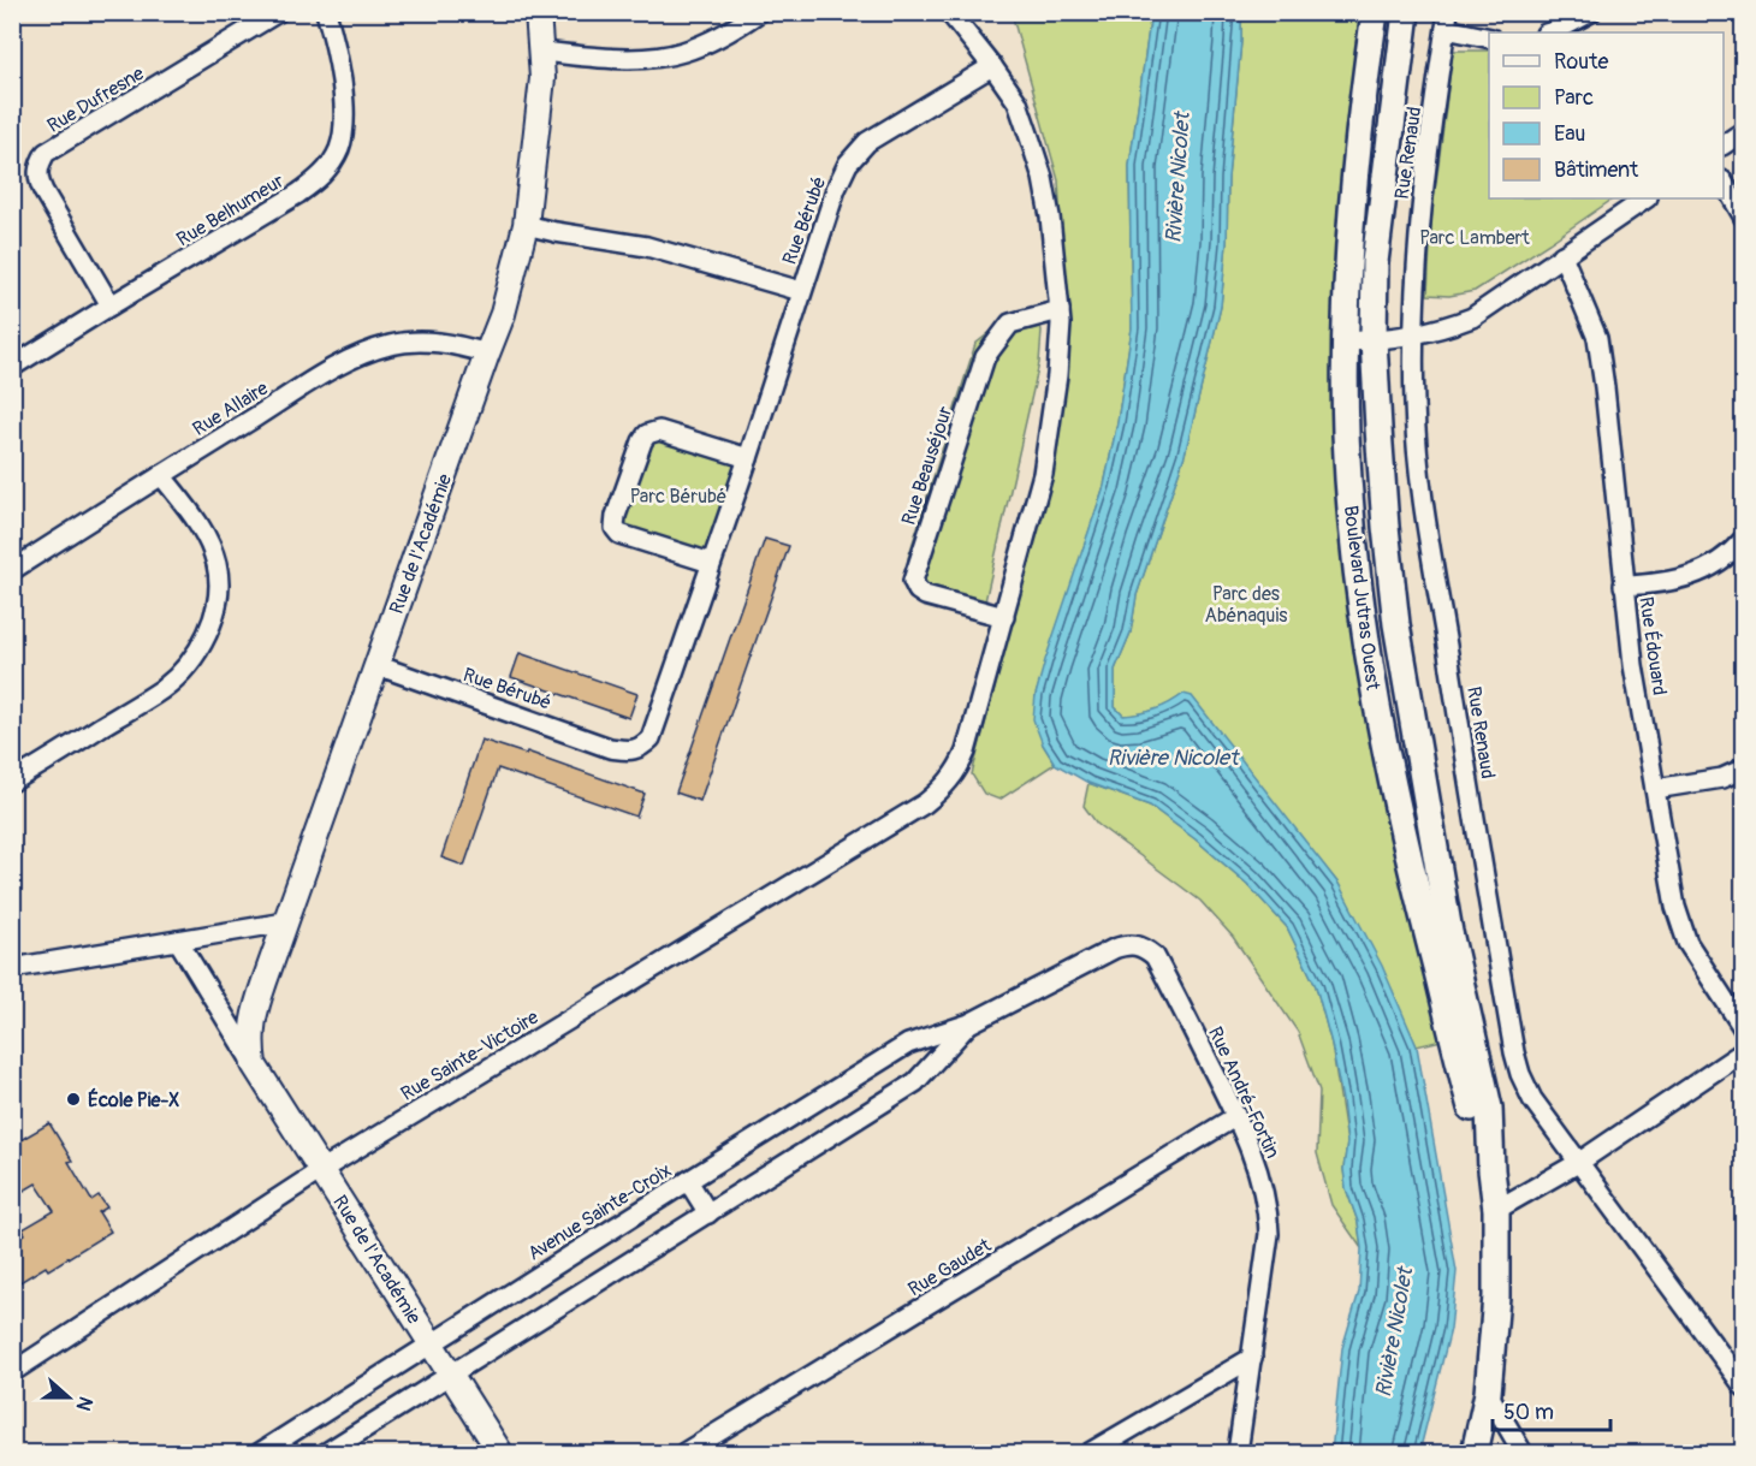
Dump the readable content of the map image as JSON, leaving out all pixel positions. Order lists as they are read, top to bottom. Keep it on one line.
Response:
{"streets":{"main road":["Boulevard Jutras Ouest"],"street":["Rue Dufresne","Rue Renaud","Rue Belhumeur","Rue Bérubé","Rue Allaire","Rue Beauséjour","Rue de l'Académie","Rue Édouard","Rue Sainte-Victoire","Rue André-Fortin","Avenue Sainte-Croix","Rue Gaudet"]},"crossings":[["Rue Dufresne","Rue Belhumeur"],["Rue Bérubé","Rue de l'Académie"],["Rue Allaire","Rue de l'Académie"],["Rue Beauséjour","Rue Sainte-Victoire"],["Rue de l'Académie","Rue Sainte-Victoire"],["Rue de l'Académie","Avenue Sainte-Croix"],["Rue André-Fortin","Avenue Sainte-Croix"],["Rue André-Fortin","Rue Gaudet"]],"water":["Rivière Nicolet"],"parks":["Parc Lambert","Parc Bérubé","Parc des Abénaquis"],"places":["École Pie-X"],"legend":["Route","Parc","Eau","Bâtiment"],"scale_bar":"50 m","north":"right"}
